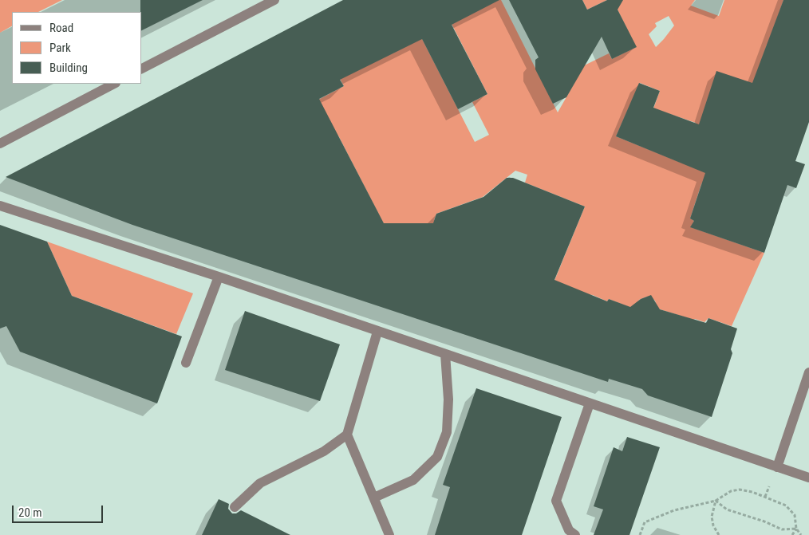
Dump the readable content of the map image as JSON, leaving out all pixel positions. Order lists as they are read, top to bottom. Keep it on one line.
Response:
{"legend":["Road","Park","Building"],"scale_bar":"20 m"}
